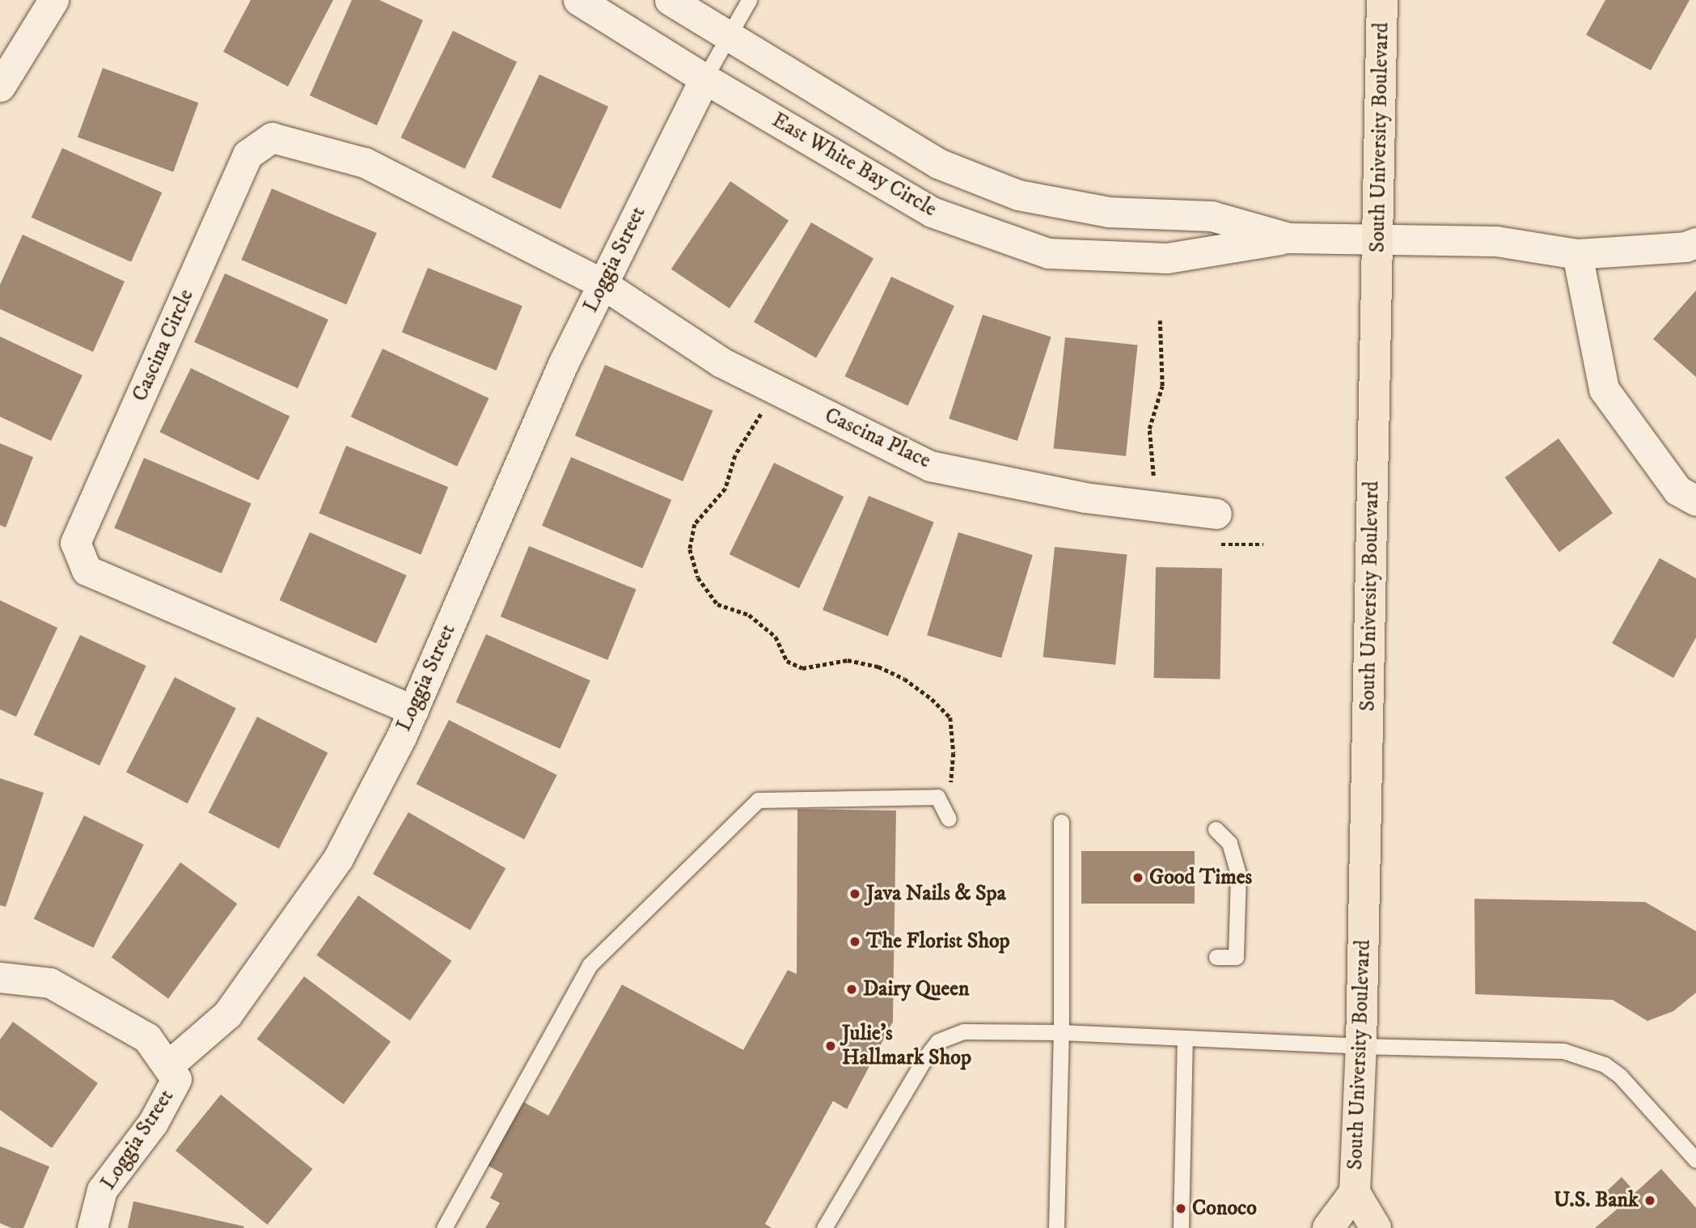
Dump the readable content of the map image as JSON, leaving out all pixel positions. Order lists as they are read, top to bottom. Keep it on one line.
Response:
{"streets":{"main road":["South University Boulevard"],"street":["East White Bay Circle","Loggia Street","Cascina Circle","Cascina Place"]},"crossings":[["East White Bay Circle","Loggia Street"],["Loggia Street","Cascina Circle"],["Loggia Street","Cascina Place"],["Cascina Circle","Cascina Place"]],"places":["Good Times","Java Nails & Spa","The Florist Shop","Dairy Queen","Julie's Hallmark Shop","U.S. Bank","Conoco"]}
